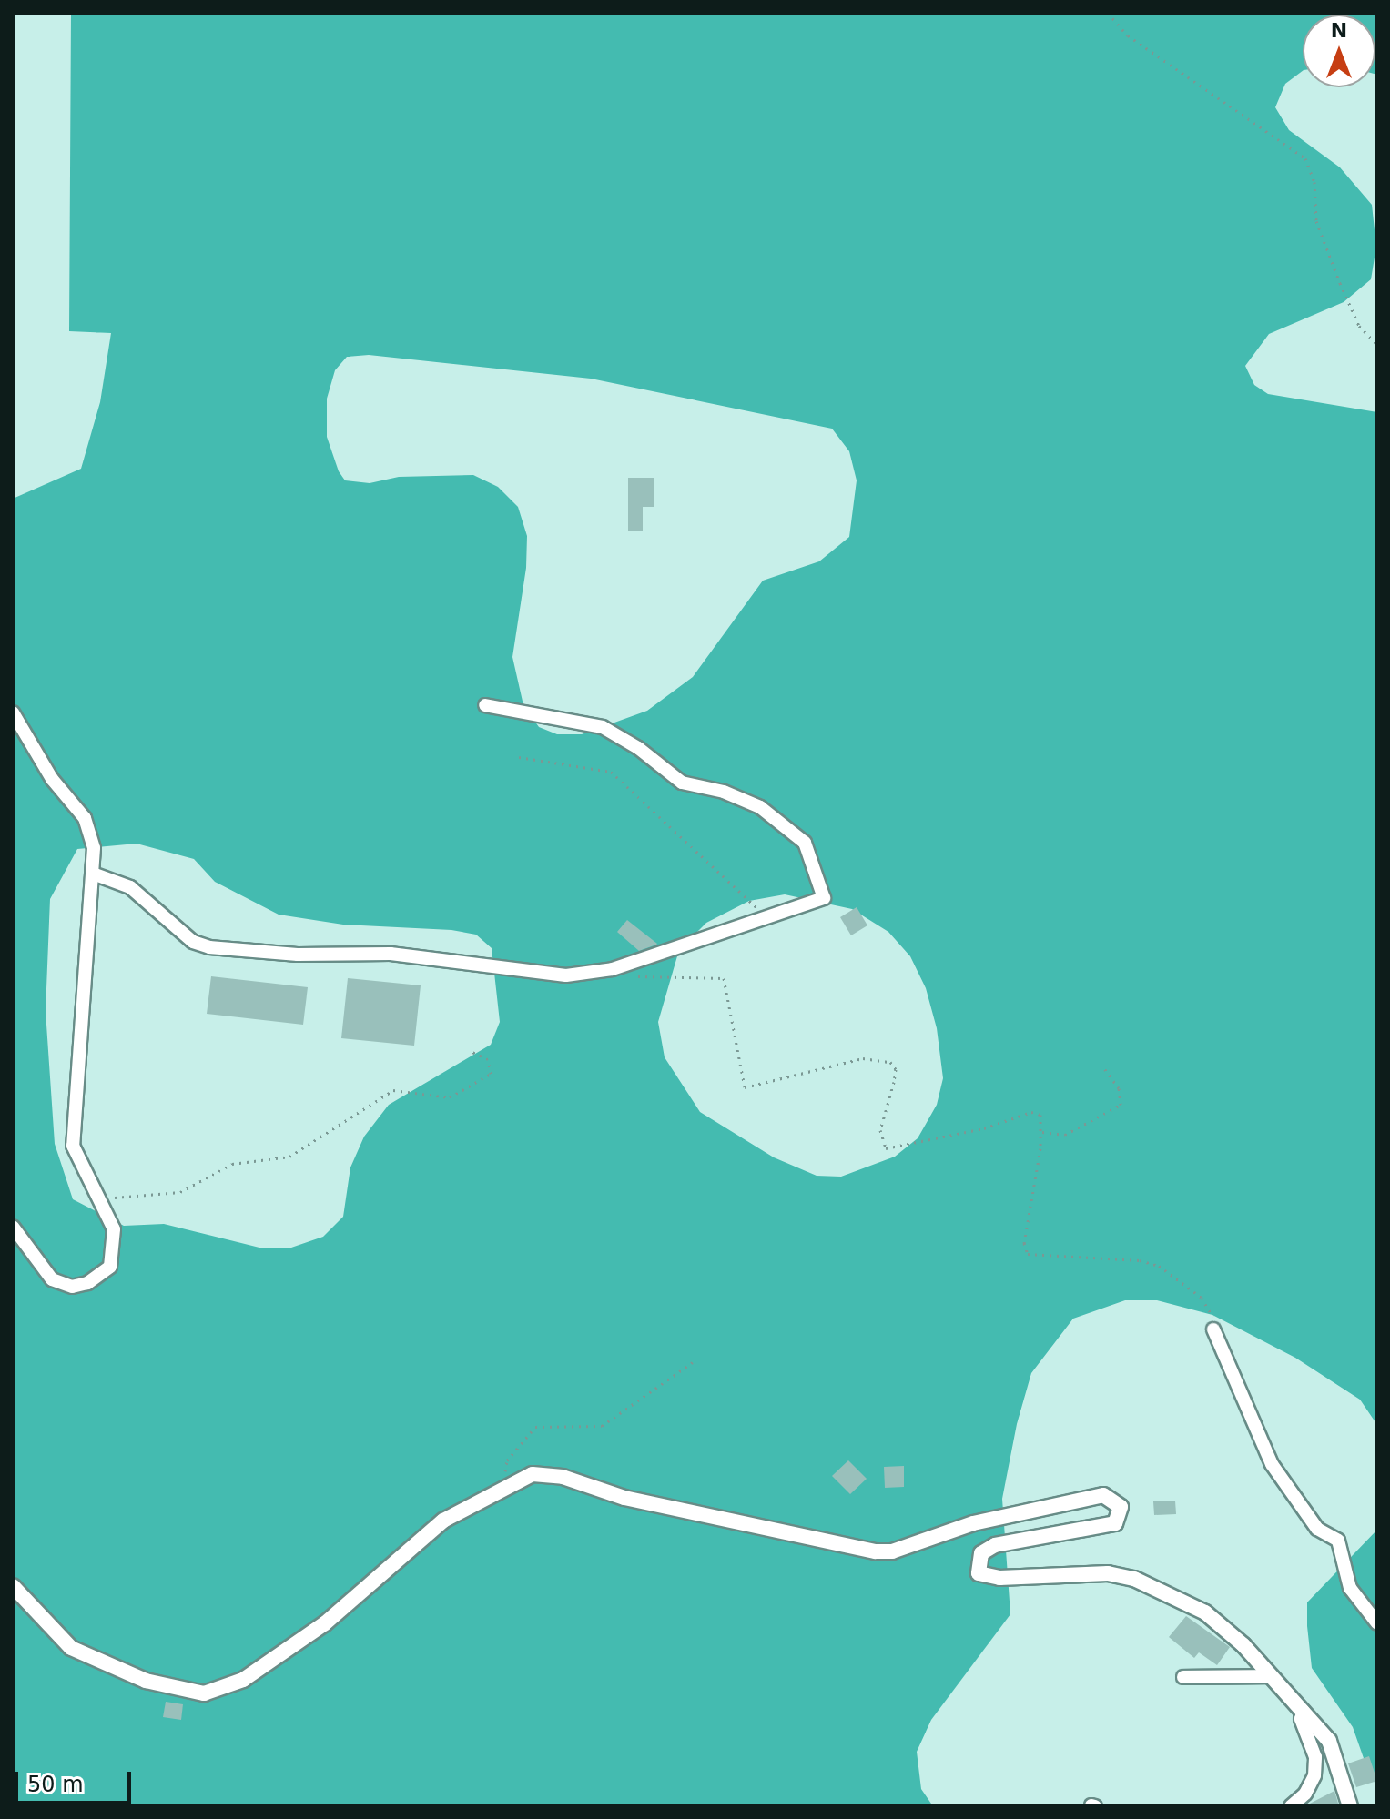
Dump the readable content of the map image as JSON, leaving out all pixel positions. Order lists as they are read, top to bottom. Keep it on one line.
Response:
{"scale_bar":"50 m","north":"top"}
